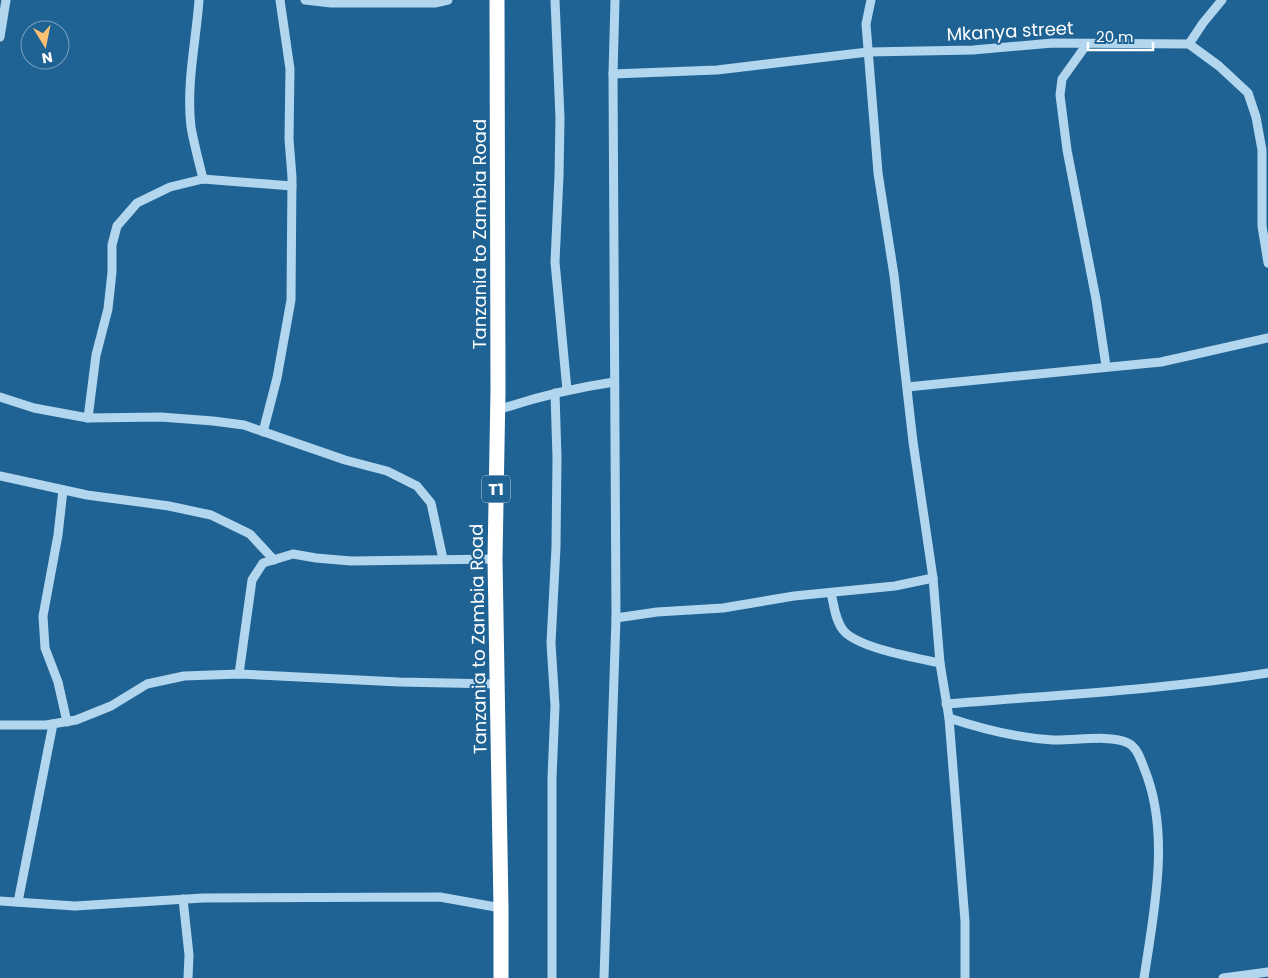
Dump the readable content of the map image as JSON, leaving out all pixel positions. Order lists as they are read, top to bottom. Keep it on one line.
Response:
{"streets":{"highway":["Tanzania to Zambia Road","T1"],"street":["Mkanya street"]},"scale_bar":"20 m","north":"bottom"}
